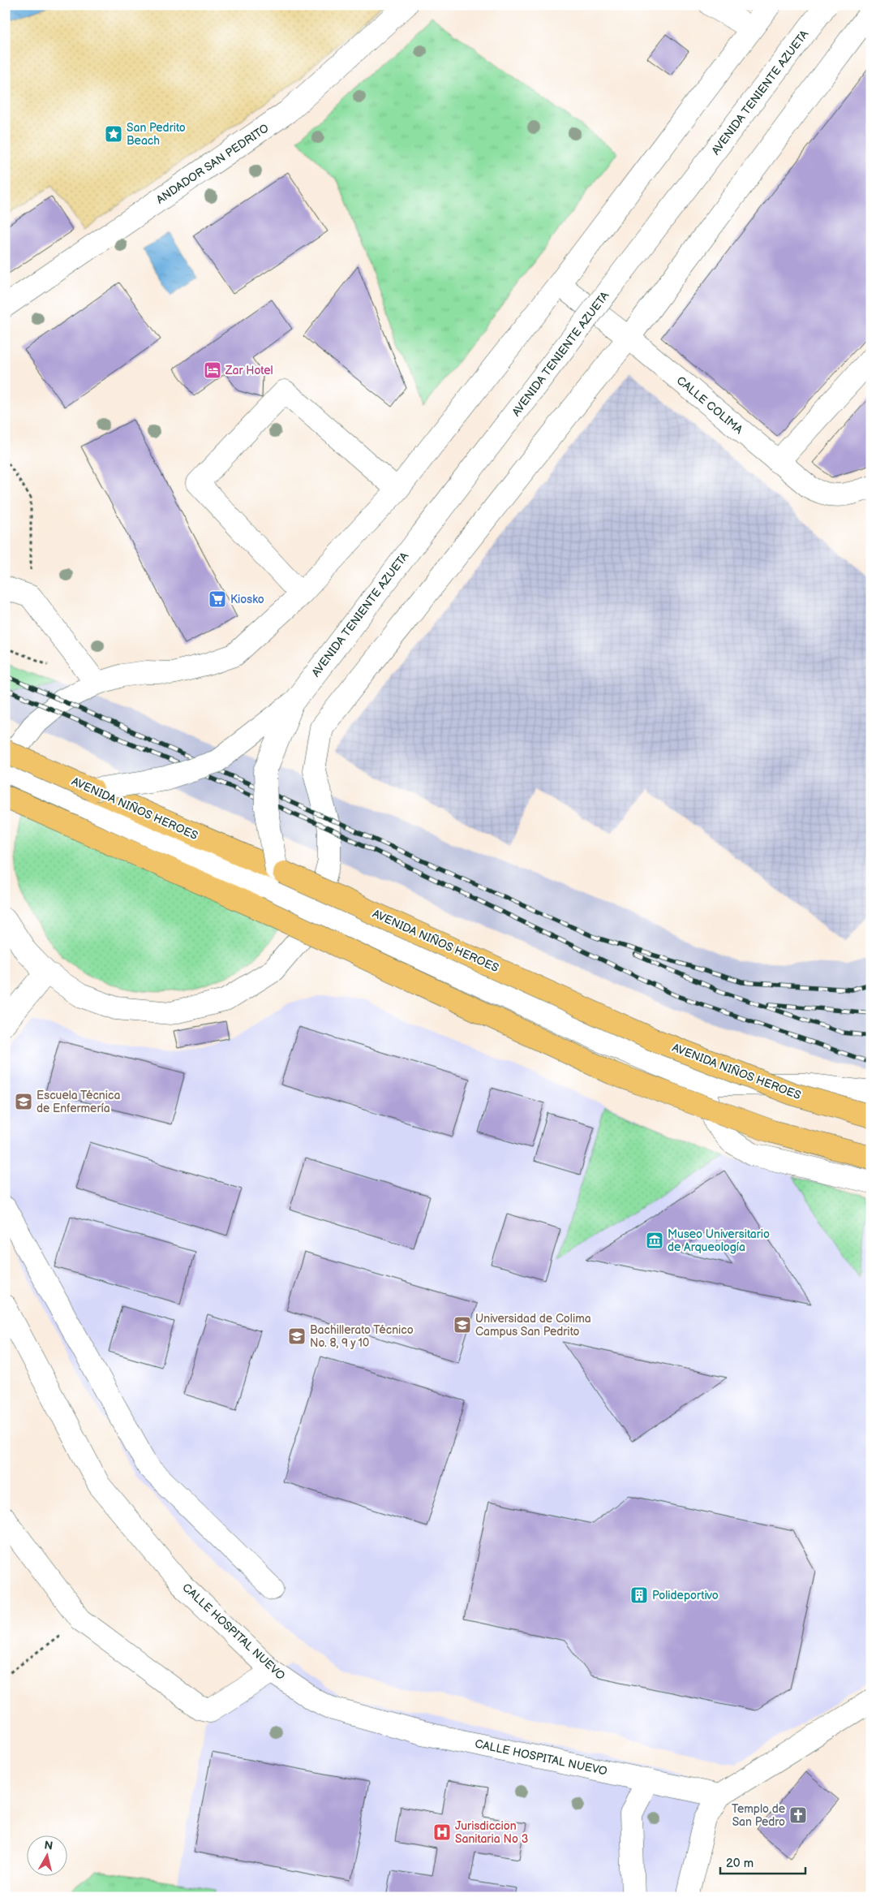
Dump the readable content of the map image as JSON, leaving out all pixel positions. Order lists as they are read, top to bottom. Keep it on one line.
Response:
{"streets":{"main road":["AVENIDA NIÑOS HEROES"],"street":["AVENIDA TENIENTE AZUETA","ANDADOR SAN PEDRITO","CALLE COLIMA","CALLE HOSPITAL NUEVO"]},"crossings":[["AVENIDA TENIENTE AZUETA","AVENIDA NIÑOS HEROES"]],"places":{"place":["San Pedrito Beach"],"hotel":["Zar Hotel"],"supermarket":["Kiosko"],"school or university":["Escuela Técnica de Enfermería","Universidad de Colima Campus San Pedrito","Bachillerato Técnico No. 8, 9 y 10"],"museum":["Museo Universitario de Arqueología"],"building":["Polideportivo"],"church":["Templo de San Pedro"],"hospital":["Jurisdiccion Sanitaria No 3"]},"scale_bar":"20 m","north":"top"}
